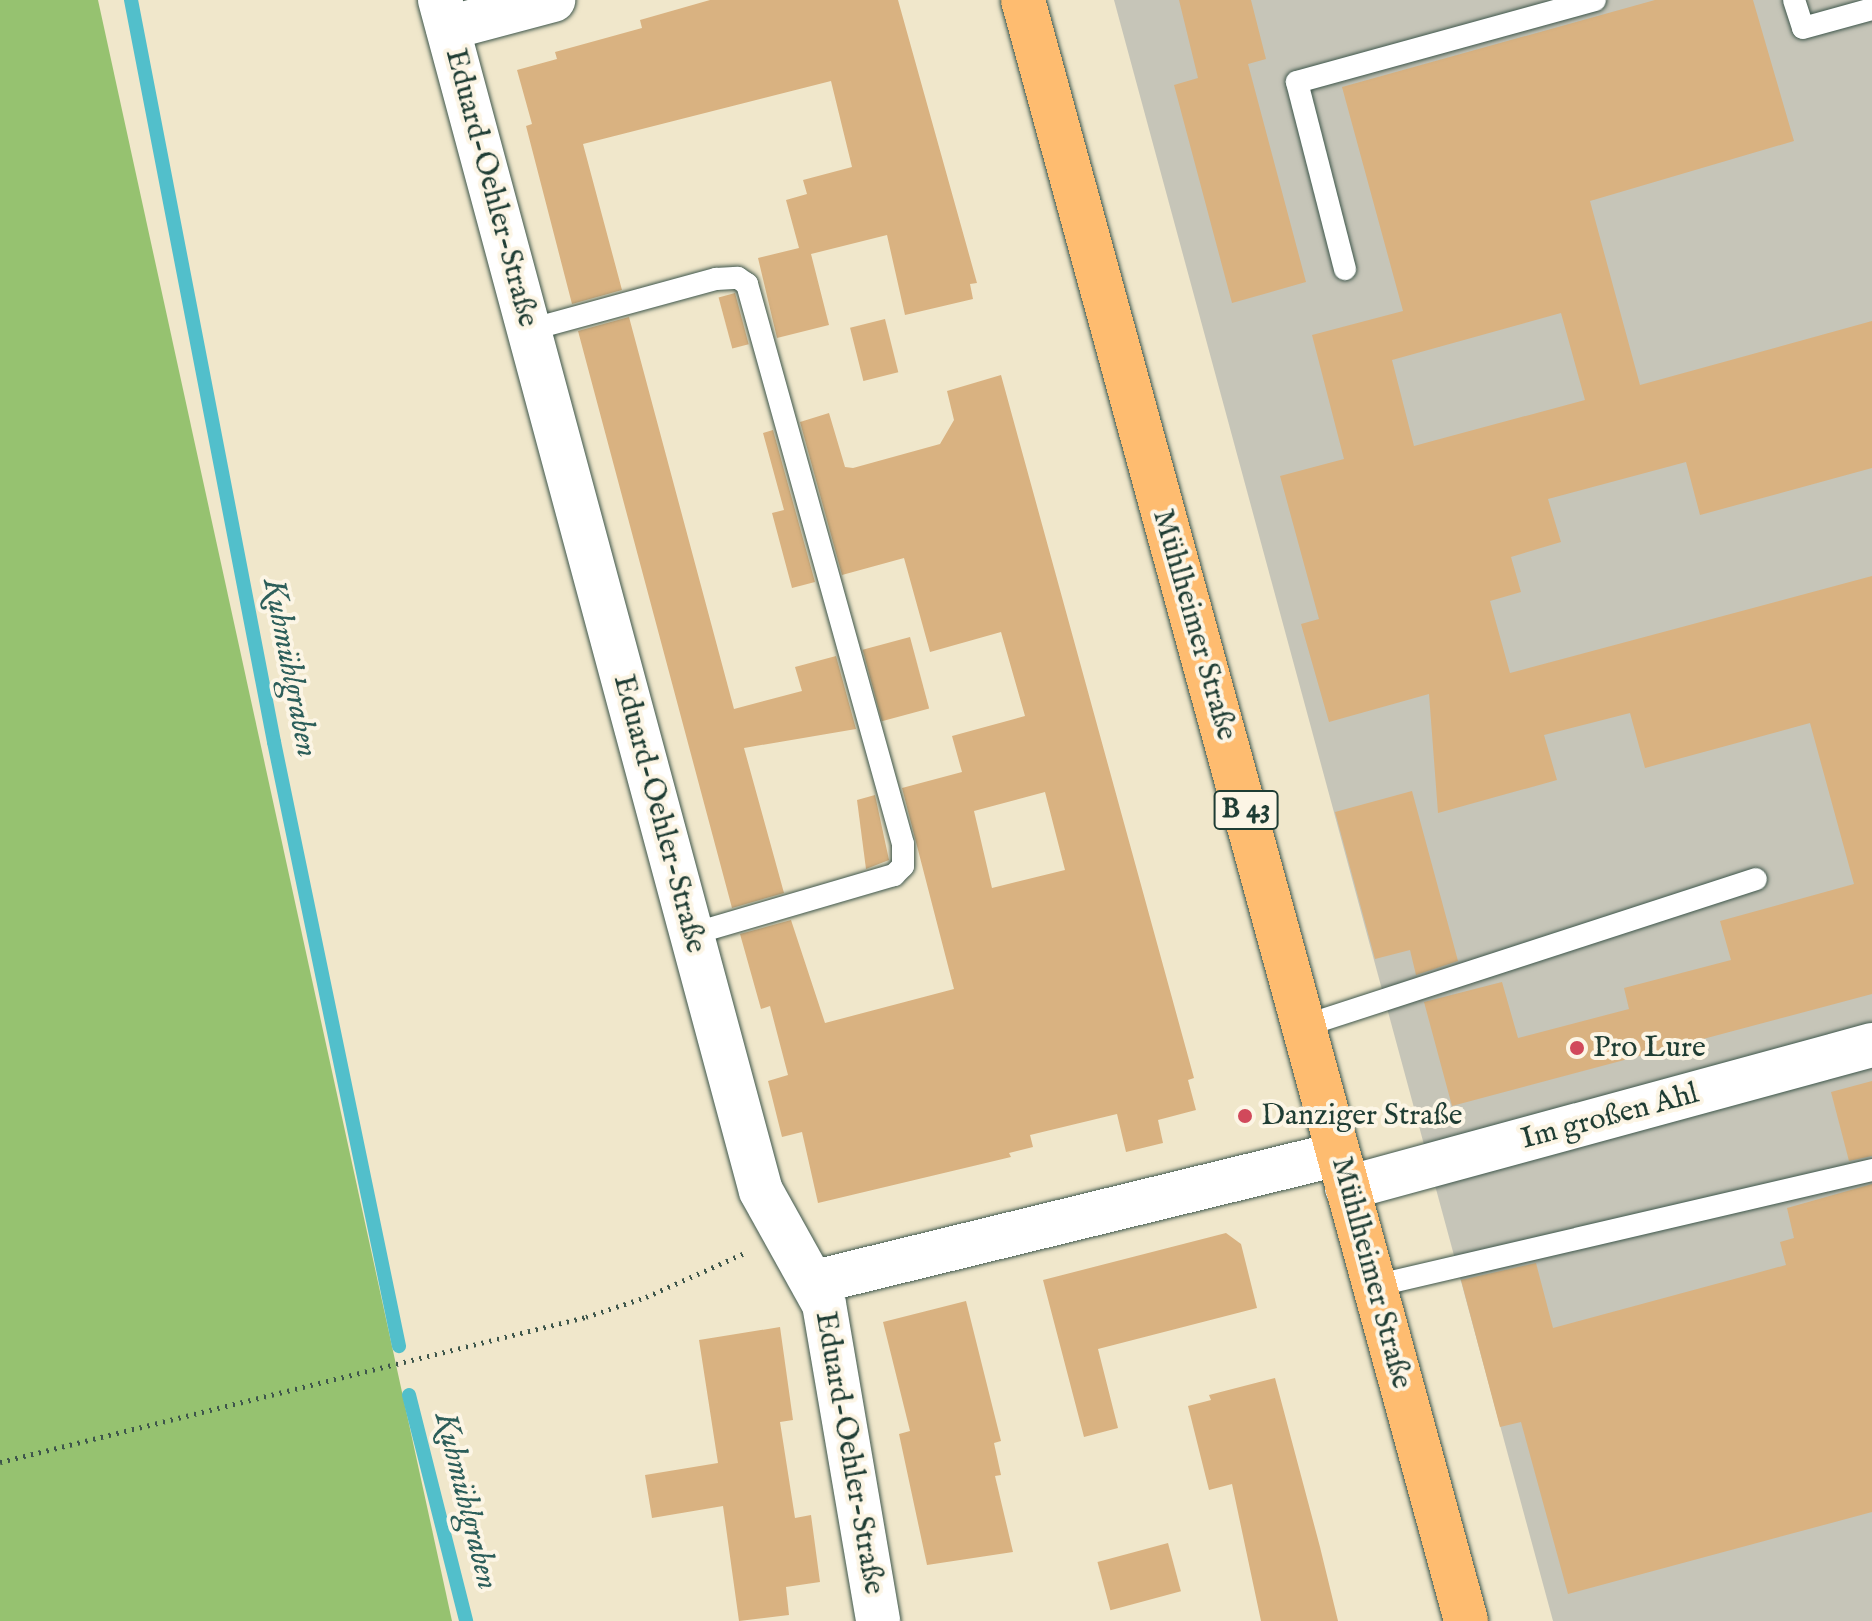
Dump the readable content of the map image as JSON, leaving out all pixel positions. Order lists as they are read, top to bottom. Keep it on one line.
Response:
{"streets":{"main road":["Mühlheimer Straße","B 43"],"street":["Eduard-Oehler-Straße","Im großen Ahl"]},"crossings":[["Mühlheimer Straße","Im großen Ahl"]],"water":["Kuhmühlgraben"],"places":["Pro Lure","Danziger Straße"]}
